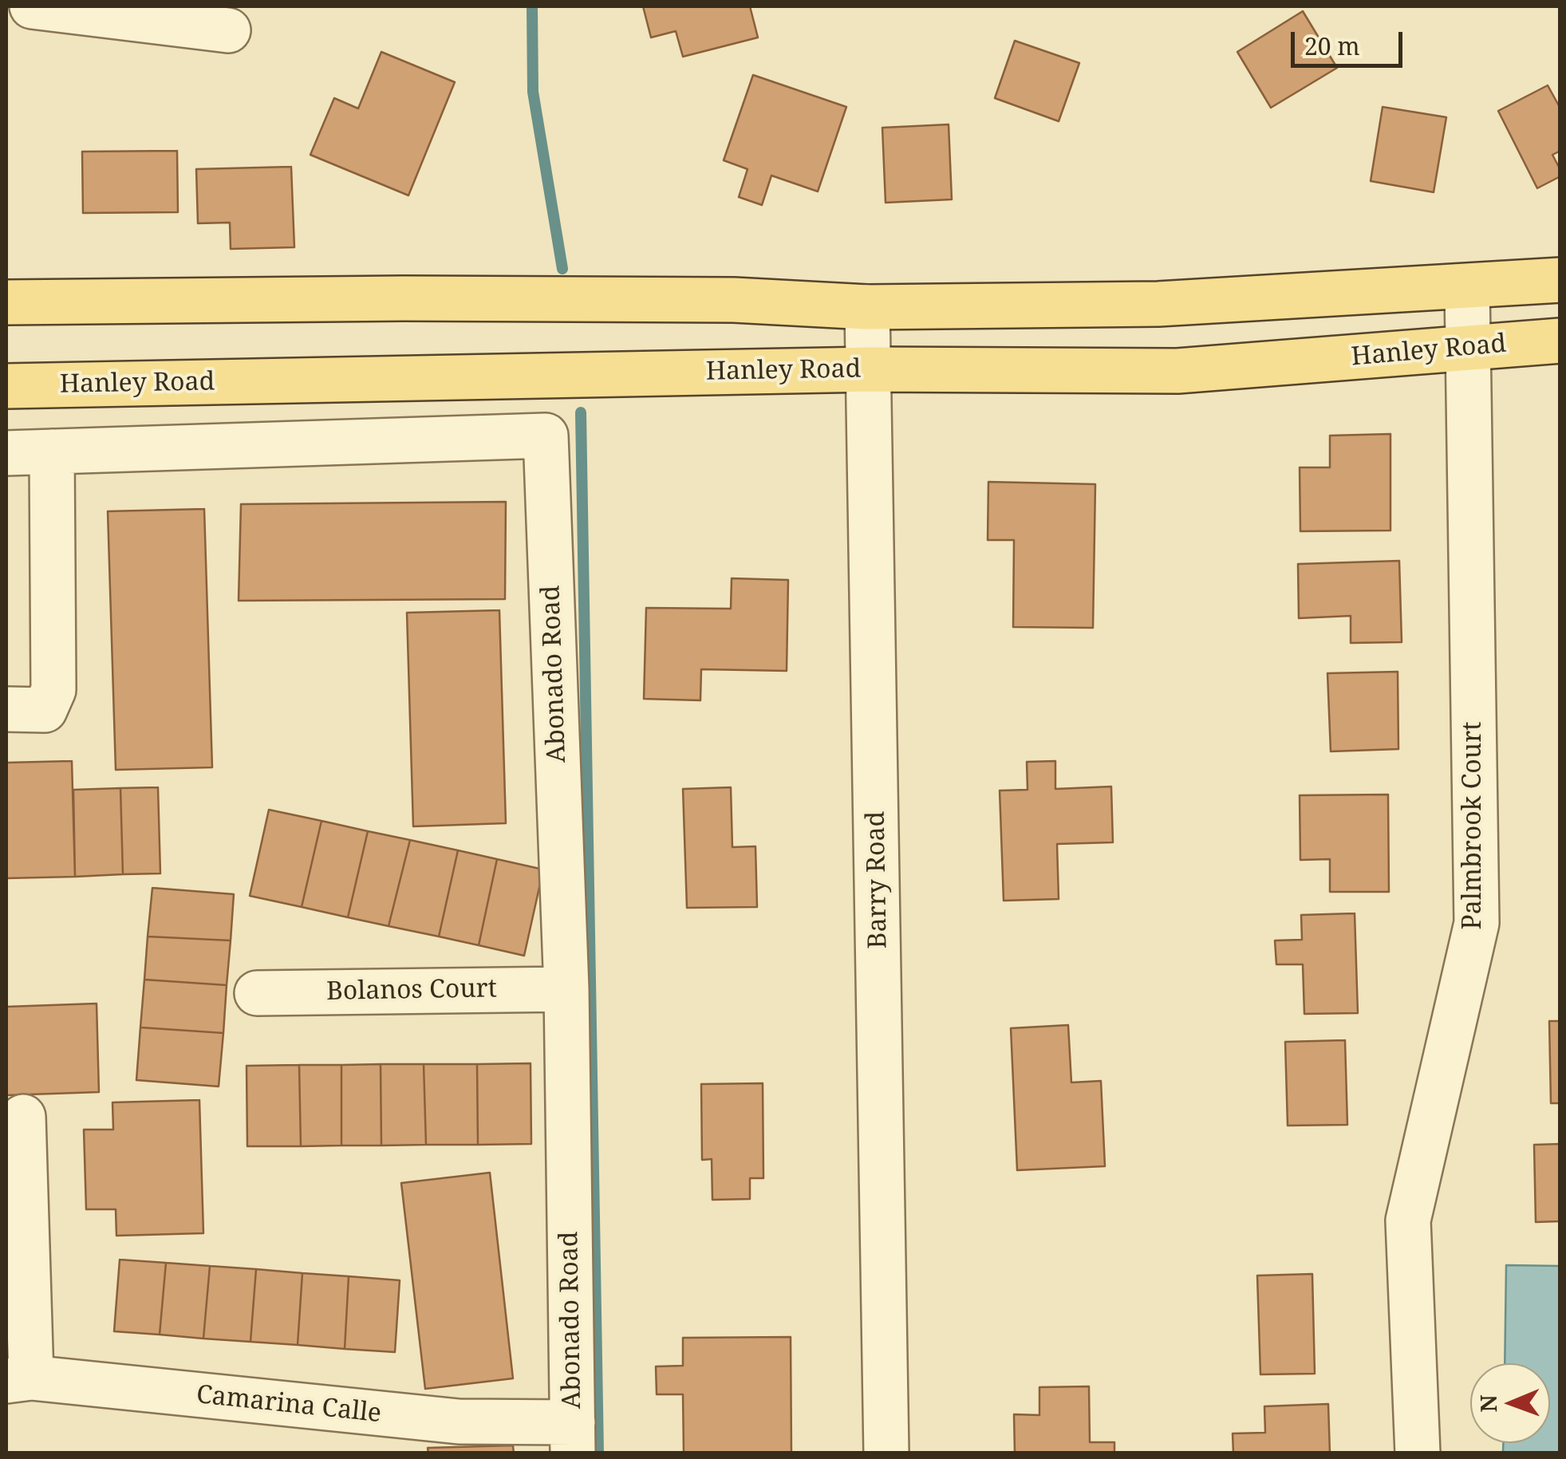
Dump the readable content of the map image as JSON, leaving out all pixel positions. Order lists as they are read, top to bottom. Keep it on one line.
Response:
{"streets":{"main road":["Hanley Road"],"street":["Abonado Road","Palmbrook Court","Barry Road","Bolanos Court","Camarina Calle"]},"crossings":[["Hanley Road","Palmbrook Court"],["Hanley Road","Barry Road"],["Abonado Road","Bolanos Court"],["Abonado Road","Camarina Calle"]],"scale_bar":"20 m","north":"left"}
